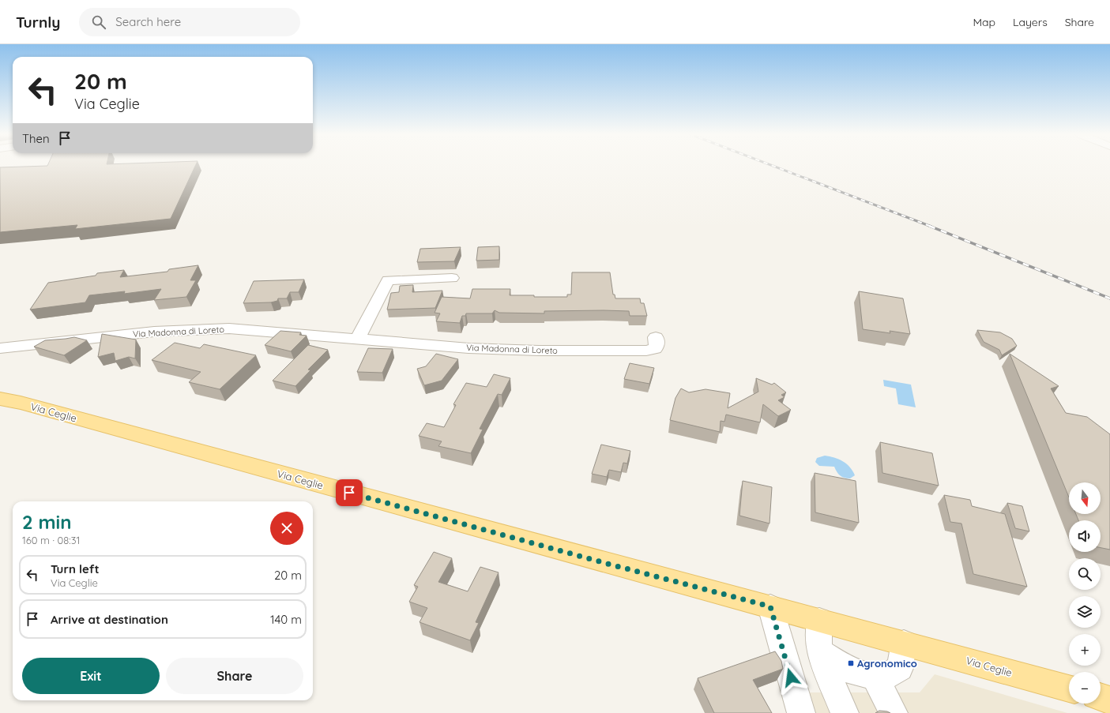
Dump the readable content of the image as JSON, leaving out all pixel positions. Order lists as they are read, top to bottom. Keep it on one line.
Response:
{"streets":{"main road":["Via Ceglie"],"street":["Via Madonna di Loreto"]},"places":{"transit":["Agronomico"]},"north":"bottom","page":{"header":"Turnly","search":"Search here","nav":["Map","Layers","Share"],"turn":["20 m","Via Ceglie"],"then":"Then","map_buttons":["+","−"],"heading":["2 min","160 m · 08:31"],"list":[{"name":"Turn left","note":"Via Ceglie","value":"20 m"},{"name":"Arrive at destination","value":"140 m"}],"buttons":["Exit","Share"]}}
